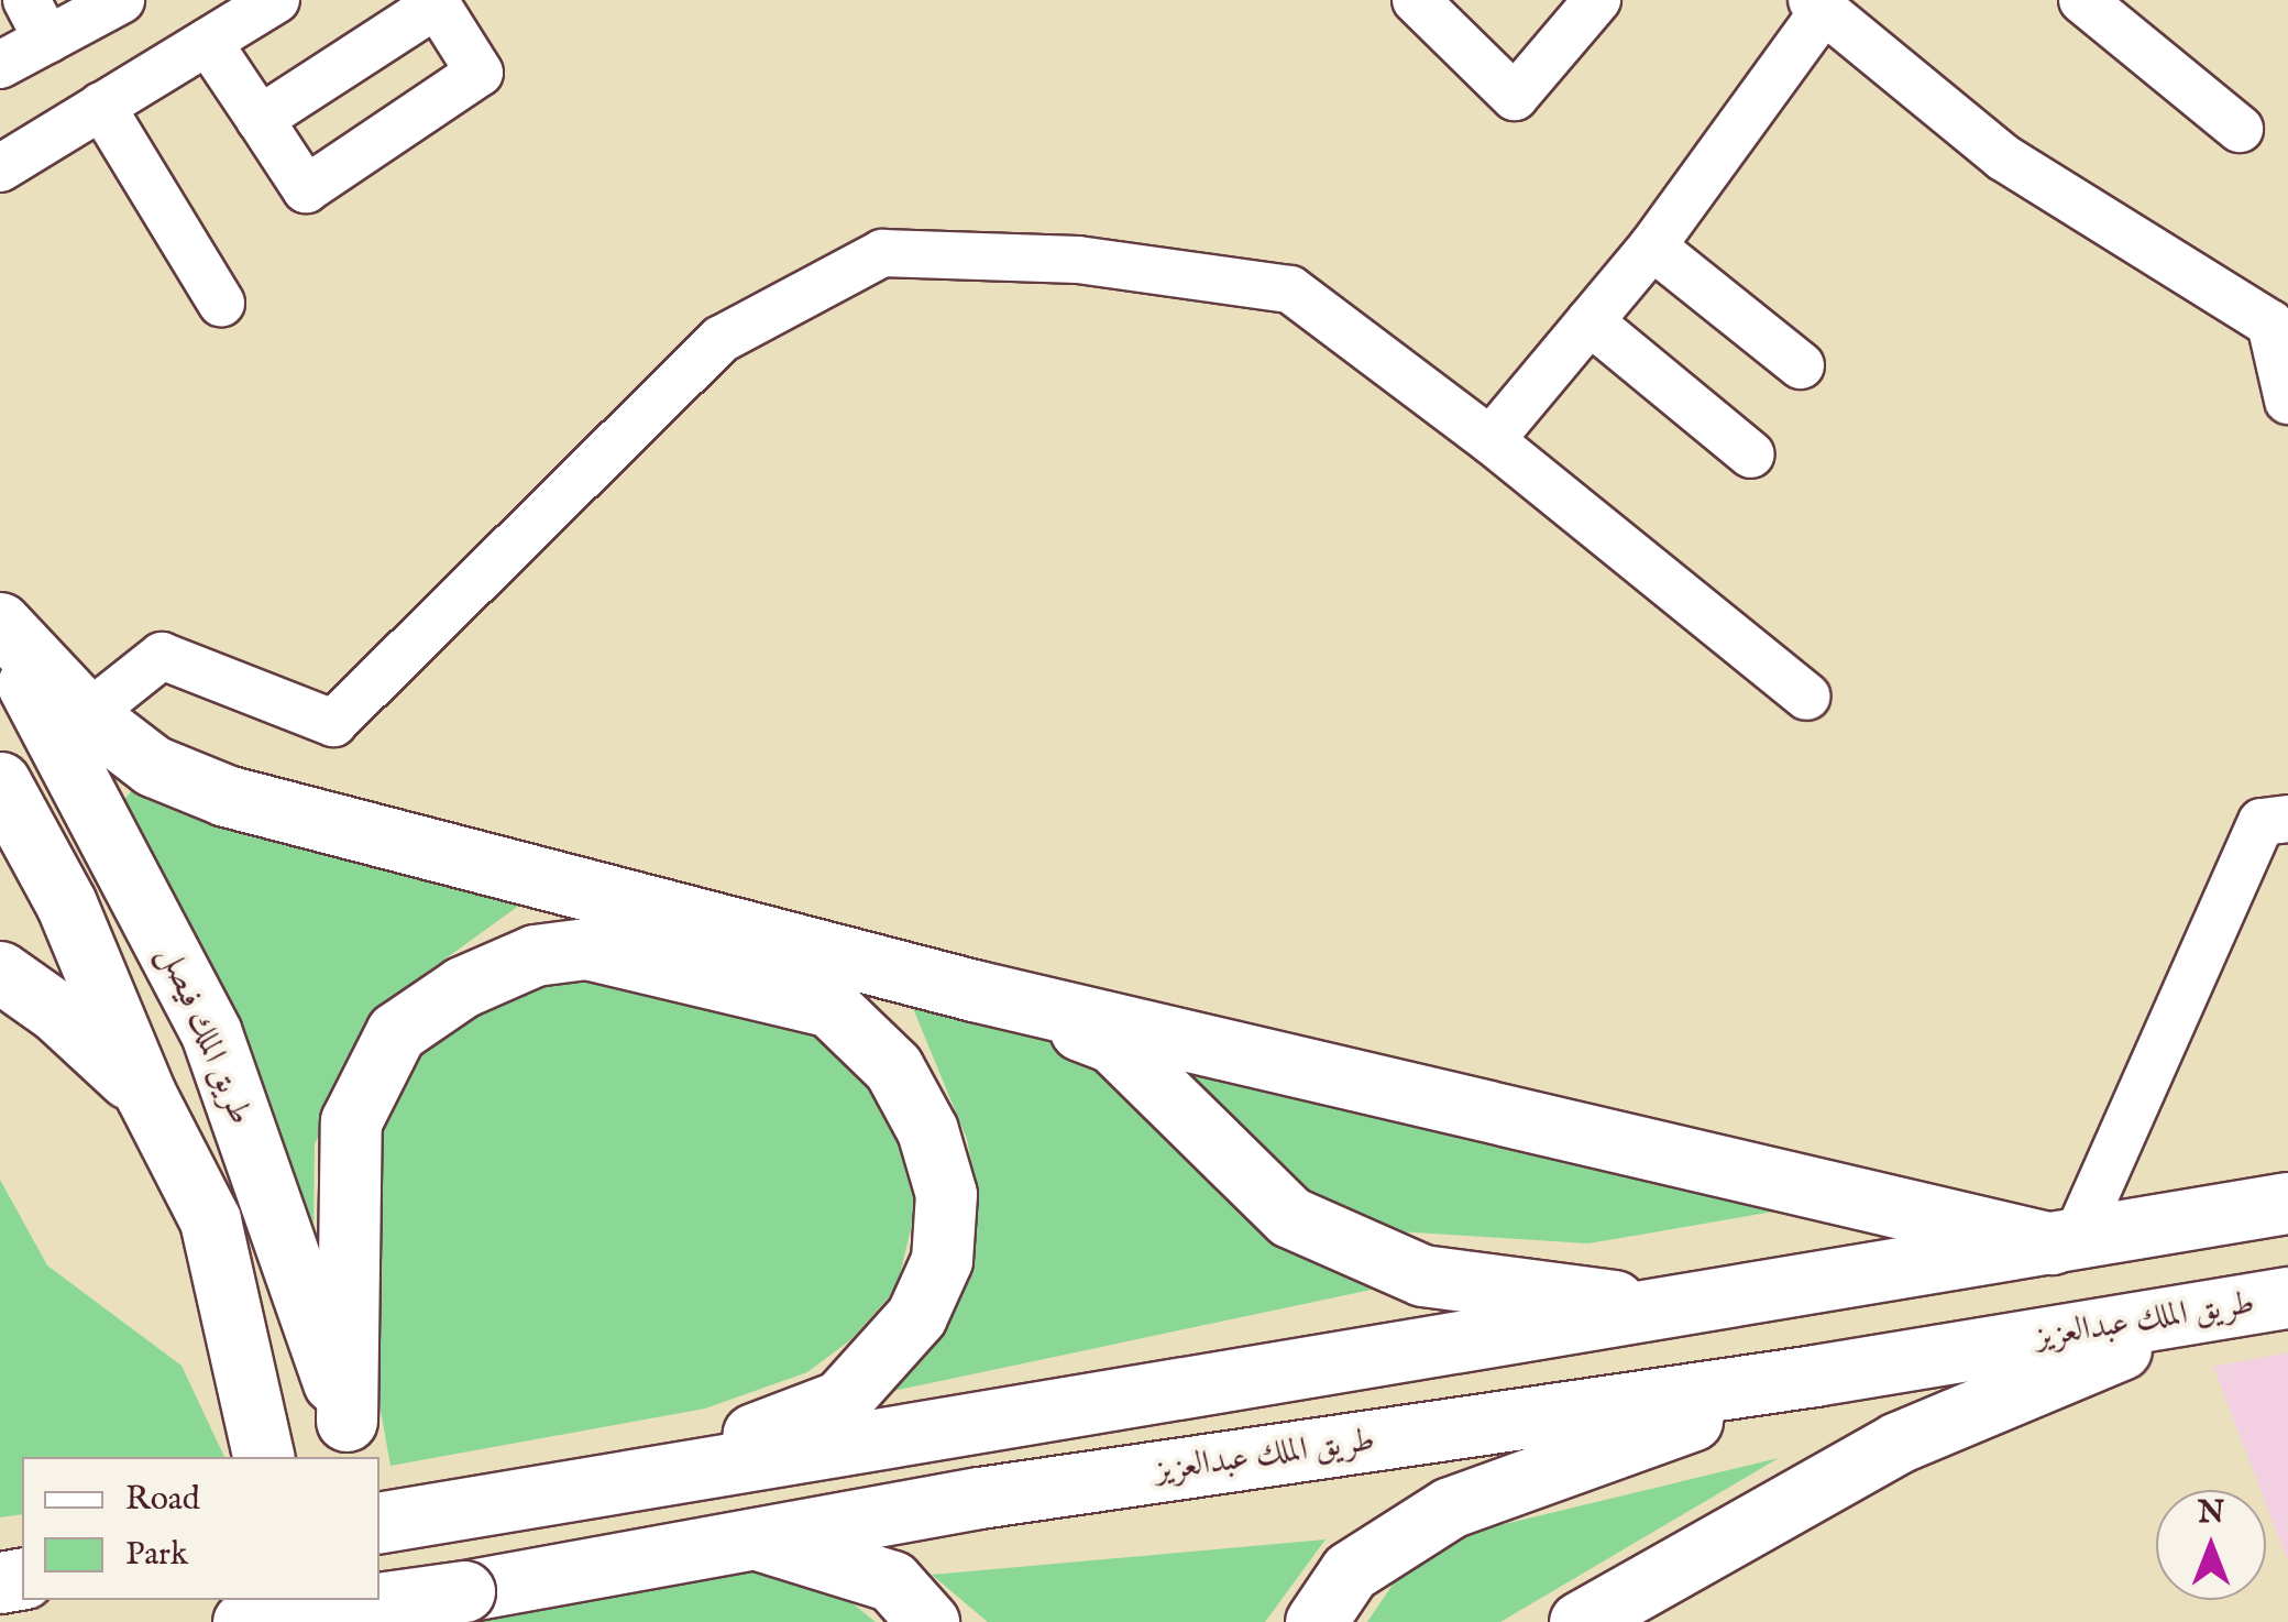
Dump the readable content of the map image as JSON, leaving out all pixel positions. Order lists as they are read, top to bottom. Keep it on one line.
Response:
{"streets":{"highway":["طريق الملك فيصل","طريق الملك عبدالعزيز"]},"legend":["Road","Park"],"north":"top"}
